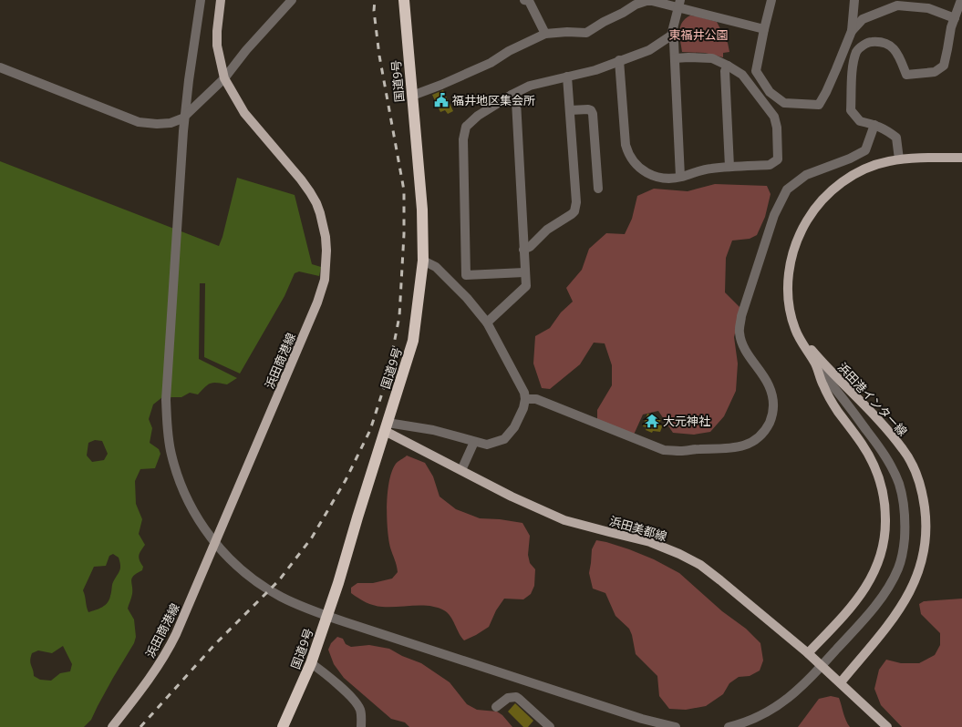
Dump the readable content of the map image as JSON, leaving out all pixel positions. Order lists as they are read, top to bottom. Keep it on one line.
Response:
{"streets":{"highway":["国道9号"],"main road":["浜田商港線","浜田港インター線","浜田美都線"]},"crossings":[["国道9号","浜田美都線"],["浜田港インター線","浜田美都線"]],"parks":["東福井公園"],"places":{"public building":["福井地区集会所"],"temple":["大元神社"]}}
